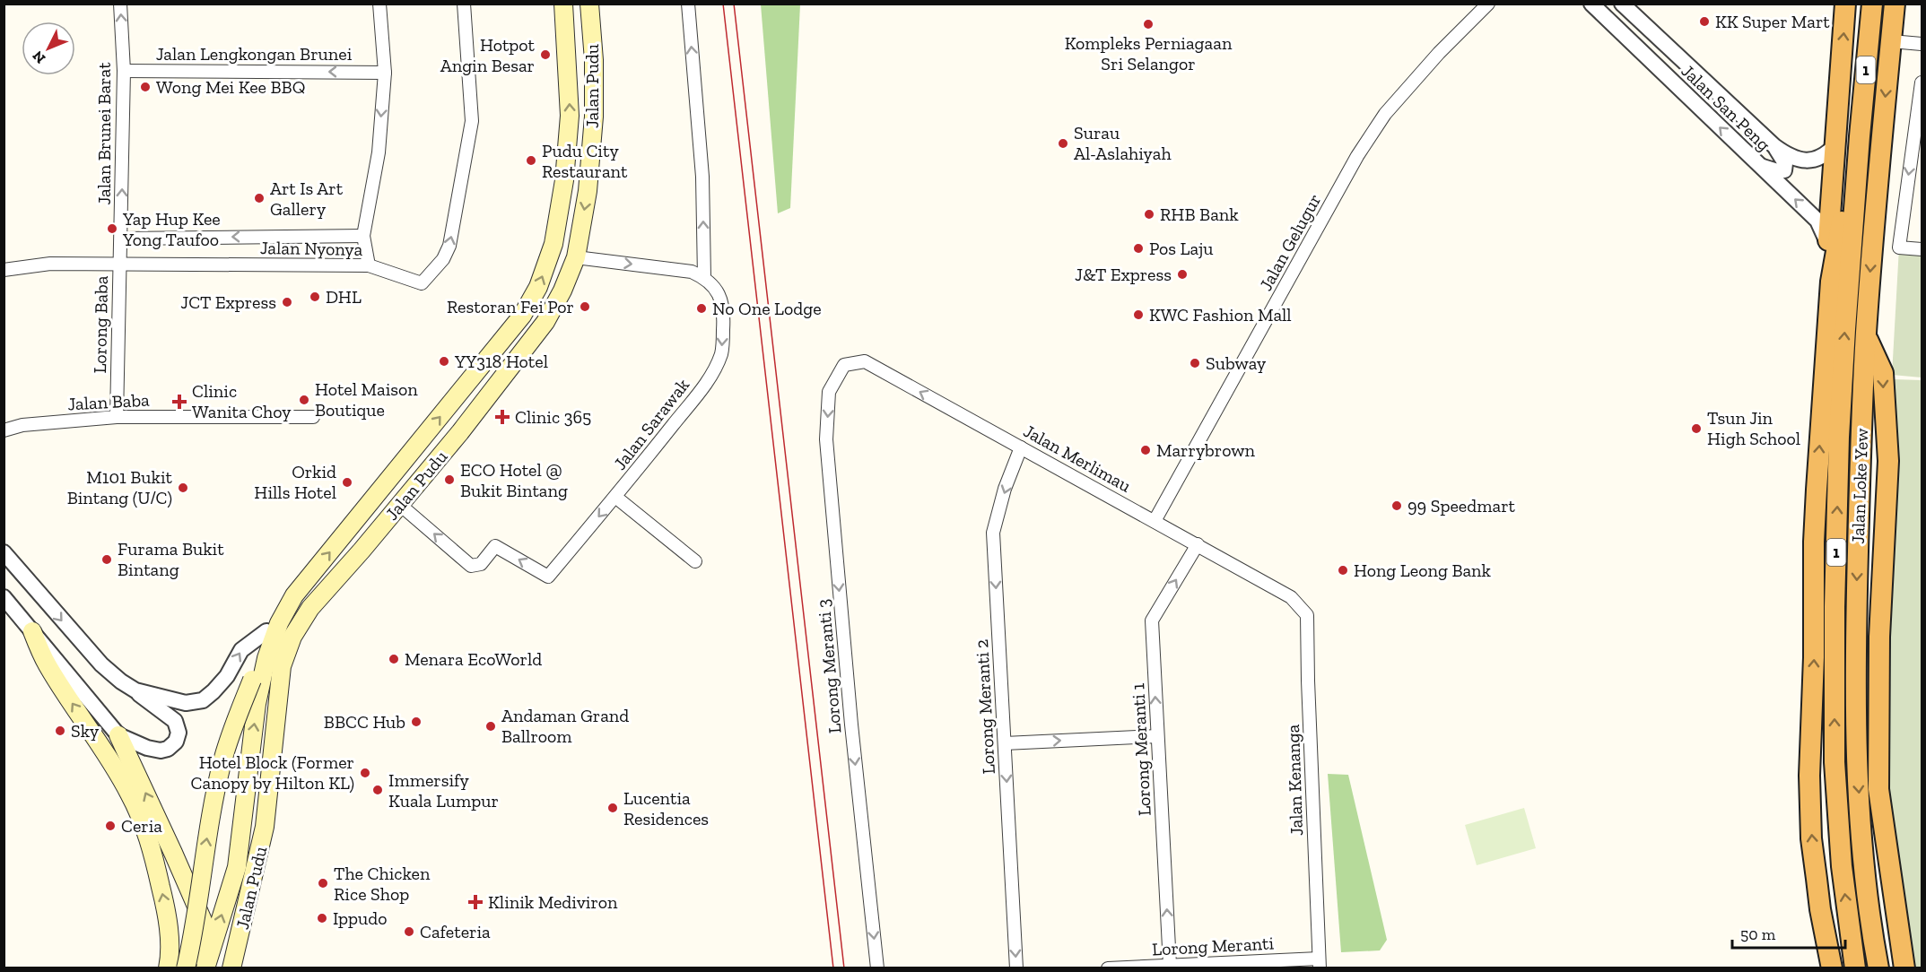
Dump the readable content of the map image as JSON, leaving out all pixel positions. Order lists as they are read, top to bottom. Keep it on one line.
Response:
{"streets":{"highway":["1","Jalan Loke Yew"],"main road":["Jalan Pudu"],"street":["Jalan Lengkongan Brunei","Jalan San Peng","Jalan Brunei Barat","Jalan Gelugur","Jalan Nyonya","Lorong Baba","Jalan Baba","Jalan Sarawak","Jalan Merlimau","Lorong Meranti 3","Lorong Meranti 2","Lorong Meranti 1","Jalan Kenanga","Lorong Meranti"]},"crossings":[["Jalan Lengkongan Brunei","Jalan Brunei Barat"],["Jalan Pudu","Jalan Sarawak"],["Jalan Brunei Barat","Jalan Nyonya"],["Jalan Brunei Barat","Lorong Baba"],["Jalan Gelugur","Jalan Merlimau"],["Jalan Nyonya","Lorong Baba"],["Lorong Baba","Jalan Baba"],["Jalan Merlimau","Lorong Meranti 3"],["Jalan Merlimau","Lorong Meranti 2"],["Jalan Merlimau","Lorong Meranti 1"],["Jalan Merlimau","Jalan Kenanga"],["Lorong Meranti 1","Lorong Meranti"],["Jalan Kenanga","Lorong Meranti"]],"one_way":["Jalan Lengkongan Brunei","Jalan Brunei Barat","Jalan Merlimau","Lorong Meranti 3","Lorong Meranti 2","Lorong Meranti 1"],"places":{"other":["KK Super Mart","Kompleks Perniagaan Sri Selangor","Hotpot Angin Besar","Wong Mei Kee BBQ","Surau Al-Aslahiyah","Pudu City Restaurant","Art Is Art Gallery","RHB Bank","Yap Hup Kee Yong Taufoo","Pos Laju","J&T Express","DHL","JCT Express","Restoran Fei Por","No One Lodge","KWC Fashion Mall","YY318 Hotel","Subway","Hotel Maison Boutique","Tsun Jin High School","Marrybrown","ECO Hotel @ Bukit Bintang","Orkid Hills Hotel","M101 Bukit Bintang (U/C)","99 Speedmart","Furama Bukit Bintang","Hong Leong Bank","Menara EcoWorld","BBCC Hub","Andaman Grand Ballroom","Sky","Hotel Block (Former Canopy by Hilton KL)","Immersify Kuala Lumpur","Lucentia Residences","Ceria","The Chicken Rice Shop","Ippudo","Cafeteria"],"health":["Clinic Wanita Choy","Clinic 365","Klinik Mediviron"]},"scale_bar":"50 m","north":"bottom left"}
